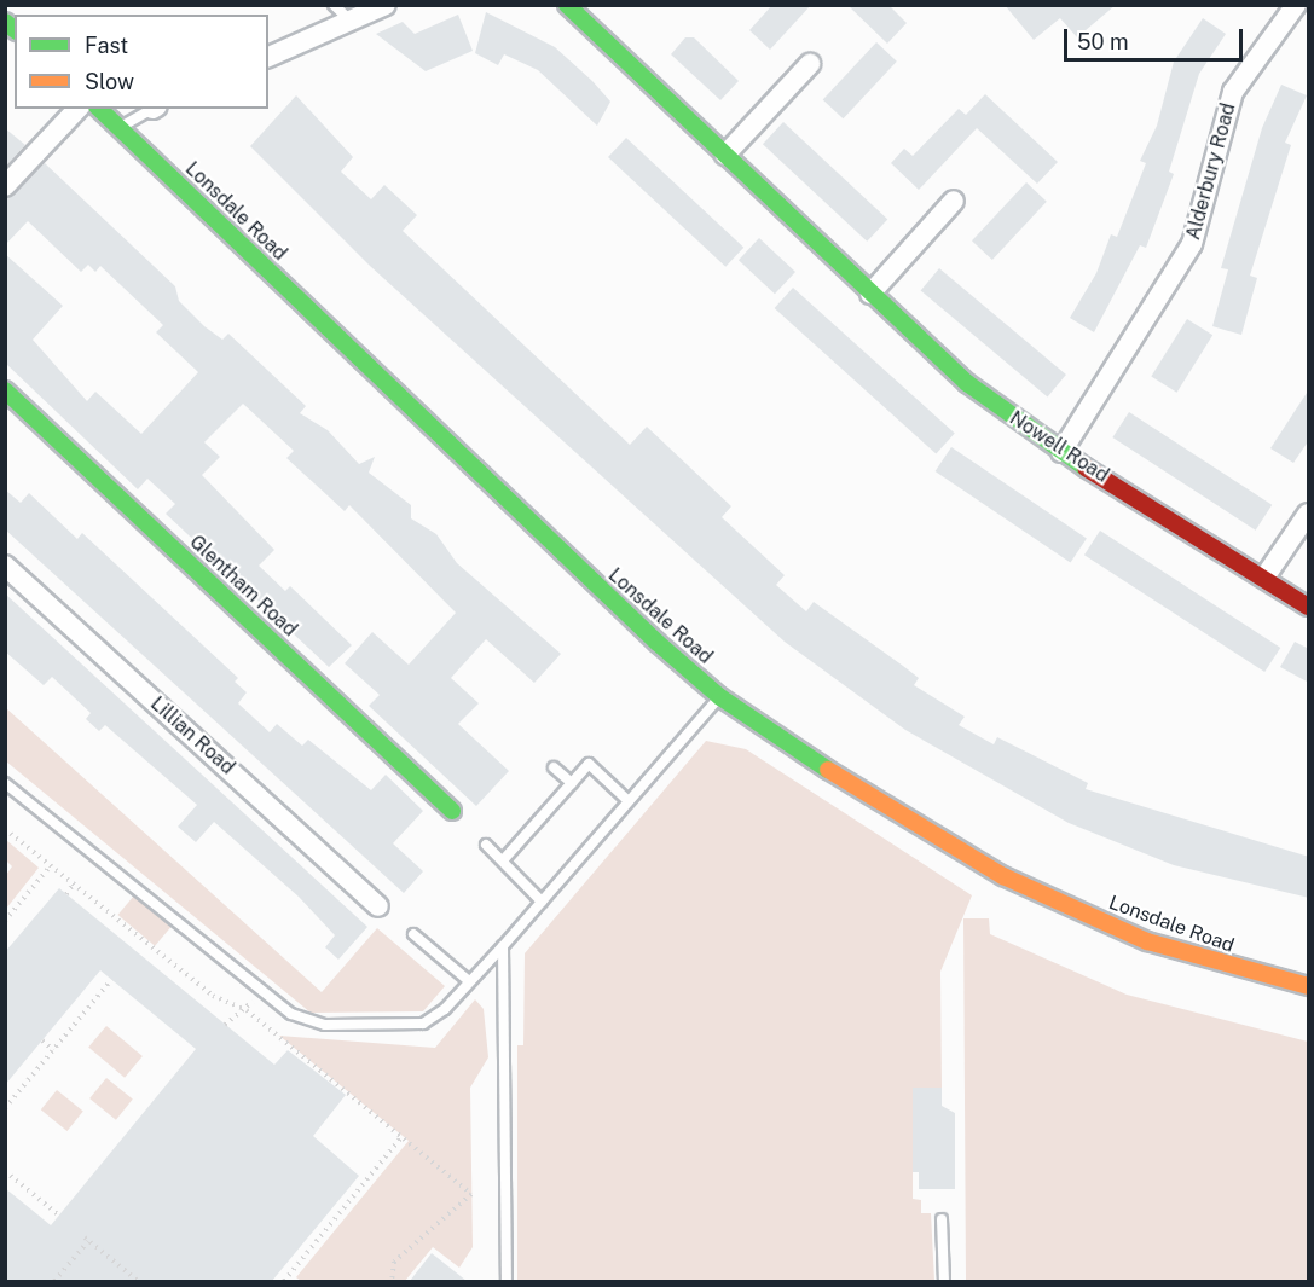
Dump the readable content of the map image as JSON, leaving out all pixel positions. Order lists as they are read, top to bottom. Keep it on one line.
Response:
{"streets":{"street":["Alderbury Road","Lonsdale Road","Nowell Road","Glentham Road","Lillian Road"]},"crossings":[["Alderbury Road","Nowell Road"]],"legend":["Fast","Slow"],"scale_bar":"50 m"}
